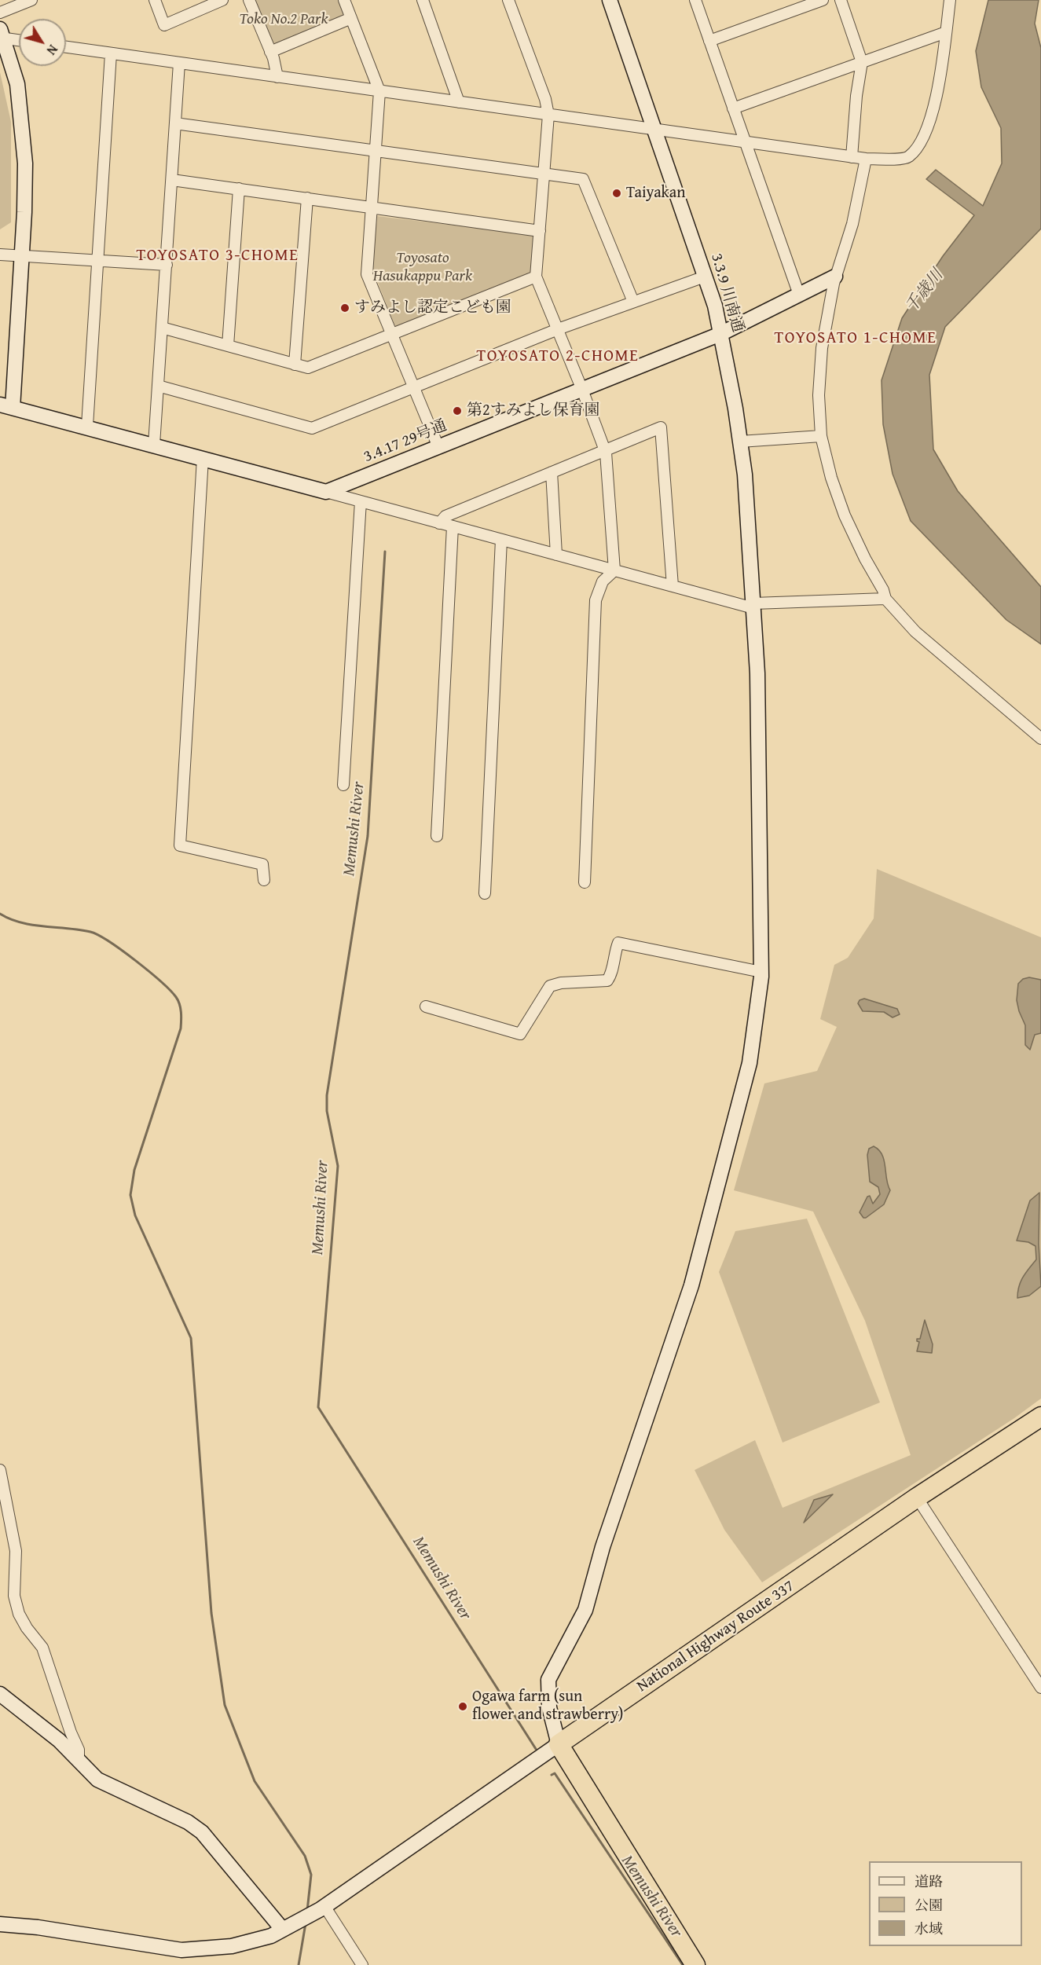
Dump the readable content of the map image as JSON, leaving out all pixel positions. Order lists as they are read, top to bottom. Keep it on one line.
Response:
{"streets":{"highway":["National Highway Route 337"],"street":["3.3.9 川南通","3.4.17 29号通"]},"crossings":[["3.3.9 川南通","3.4.17 29号通"],["3.3.9 川南通","National Highway Route 337"]],"districts":["TOYOSATO 3-CHOME","TOYOSATO 1-CHOME","TOYOSATO 2-CHOME"],"water":["千歳川","Memushi River"],"parks":["Toko No.2 Park","Toyosato Hasukappu Park"],"places":["Taiyakan","すみよし認定こども園","第2すみよし保育園","Ogawa farm (sun flower and strawberry)"],"legend":["道路","公園","水域"],"north":"bottom right"}
